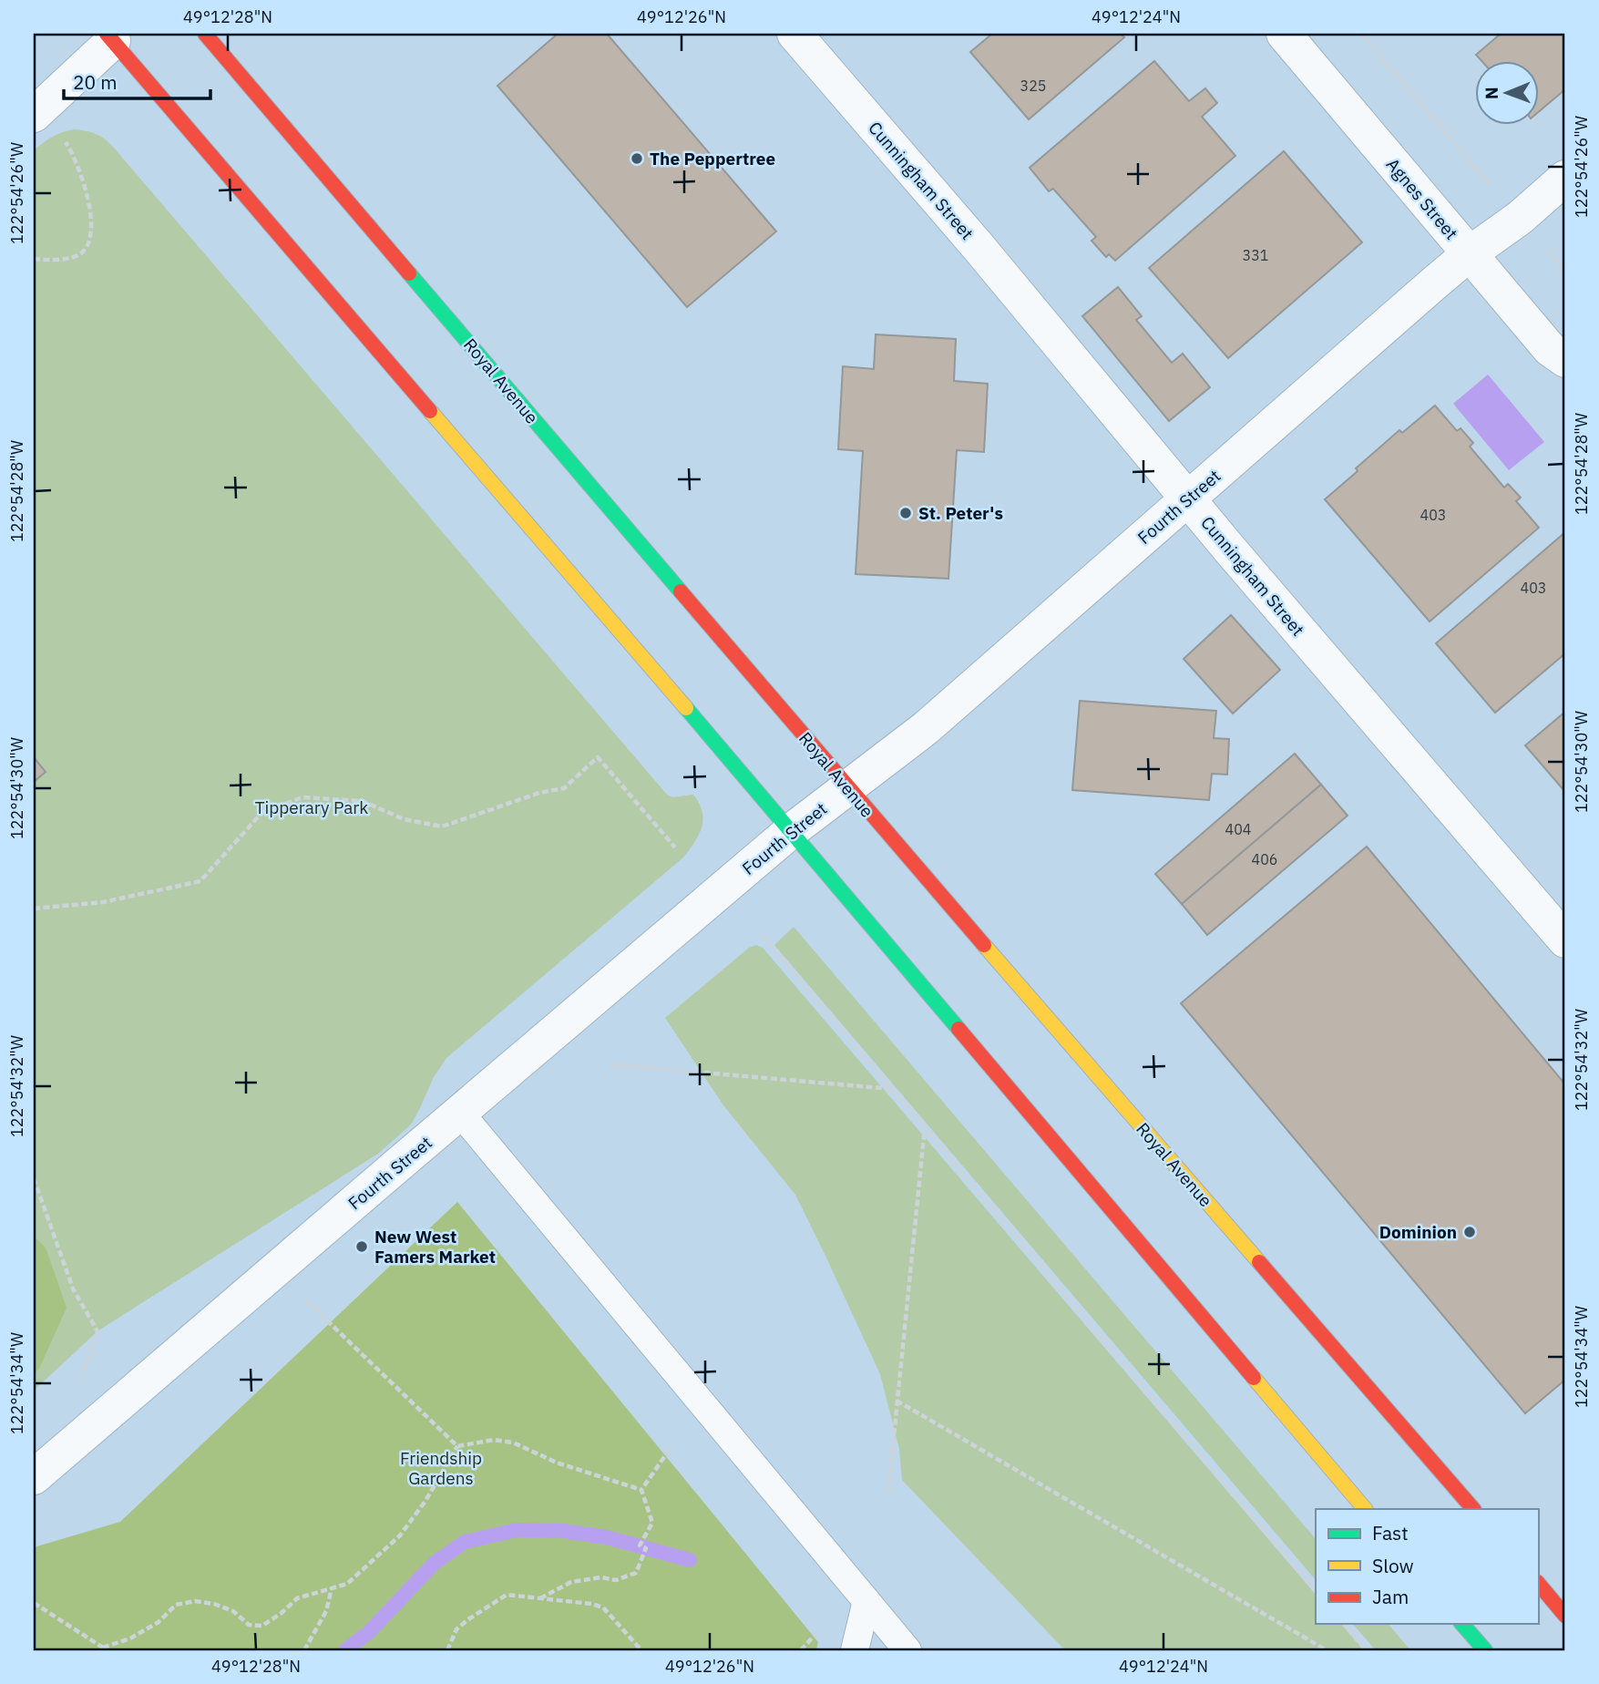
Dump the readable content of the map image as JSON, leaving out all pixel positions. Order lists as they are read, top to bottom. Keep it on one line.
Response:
{"streets":{"main road":["Royal Avenue"],"street":["Cunningham Street","Agnes Street","Fourth Street"]},"crossings":[["Cunningham Street","Fourth Street"],["Agnes Street","Fourth Street"],["Royal Avenue","Fourth Street"]],"parks":["Tipperary Park","Friendship Gardens"],"places":["The Peppertree","St. Peter's","Dominion","New West Famers Market"],"house_numbers":["325","331","403","403","404","406"],"legend":["Fast","Slow","Jam"],"scale_bar":"20 m","north":"left","coordinates":["49°12'28\"N","49°12'26\"N","49°12'24\"N","122°54'26\"W","122°54'28\"W","122°54'30\"W","122°54'32\"W","122°54'34\"W"]}
